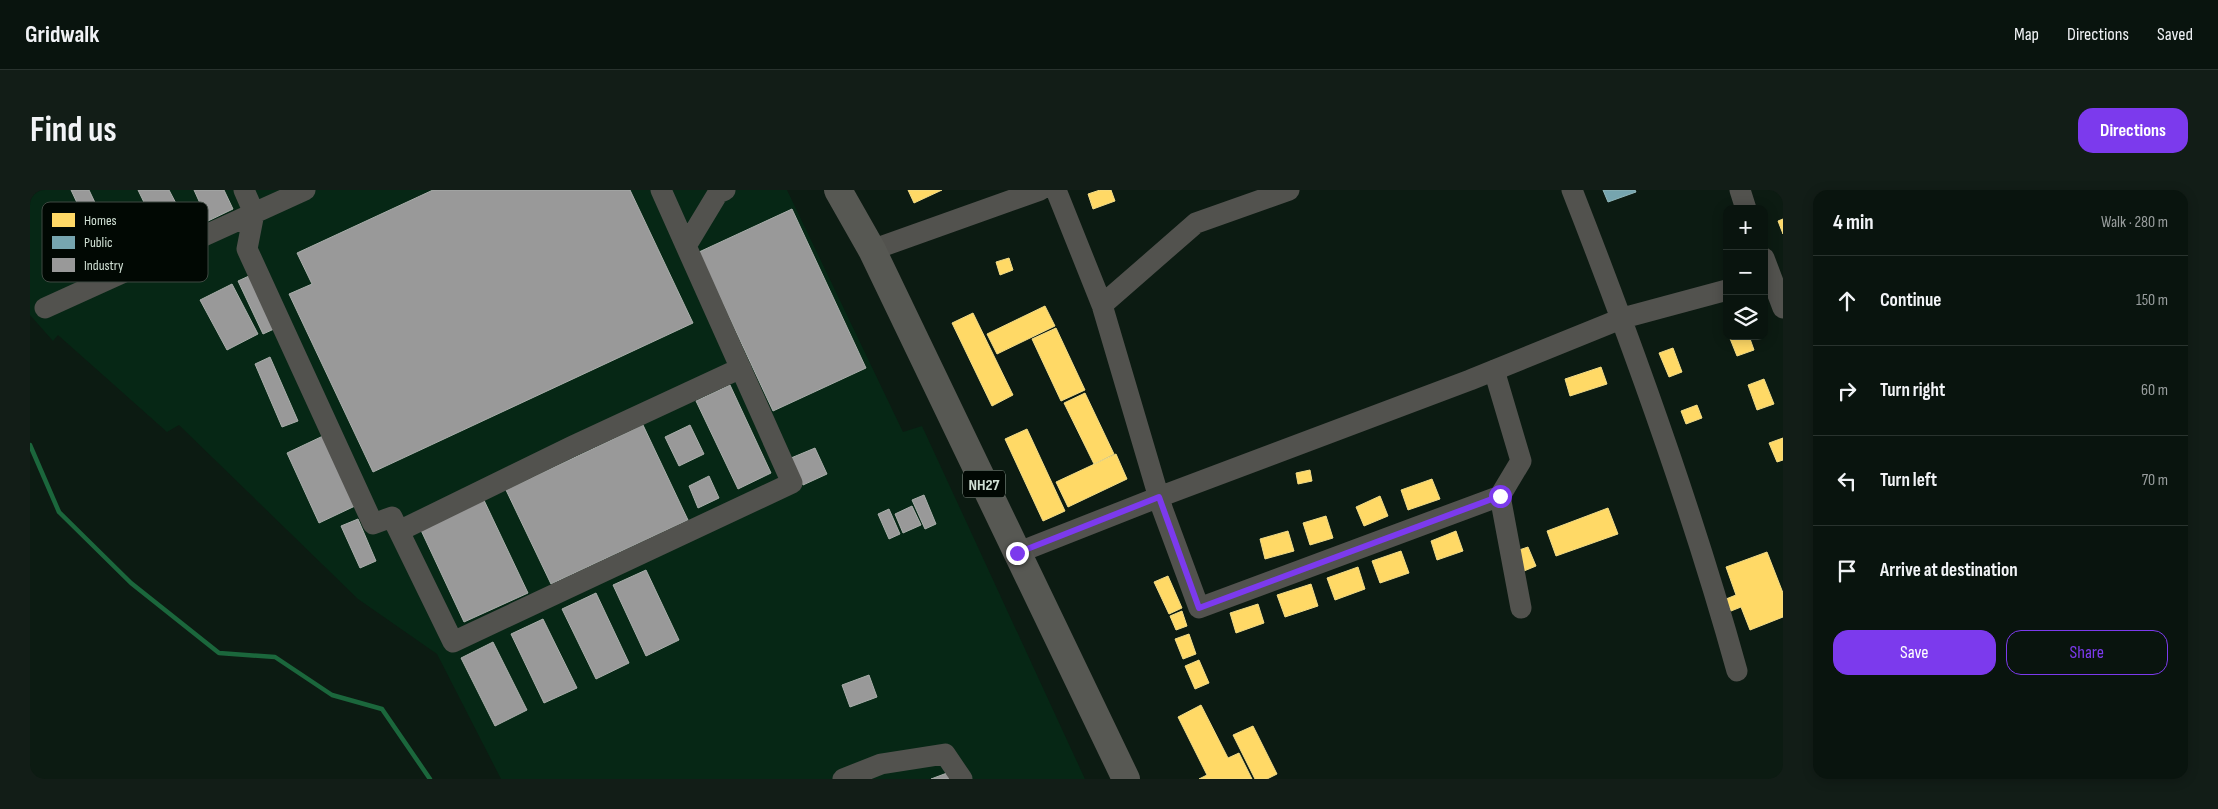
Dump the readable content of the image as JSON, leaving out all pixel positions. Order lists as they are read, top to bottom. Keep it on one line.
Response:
{"streets":{"highway":["NH27"]},"legend":["Homes","Public","Industry"],"page":{"header":"Gridwalk","nav":["Map","Directions","Saved"],"buttons":["Directions",["Save","Share"]],"title":"Find us","heading":["4 min","Walk · 280 m"],"map_buttons":["+","−"],"list":[["Continue","150 m"],["Turn right","60 m"],["Turn left","70 m"],"Arrive at destination"]}}
